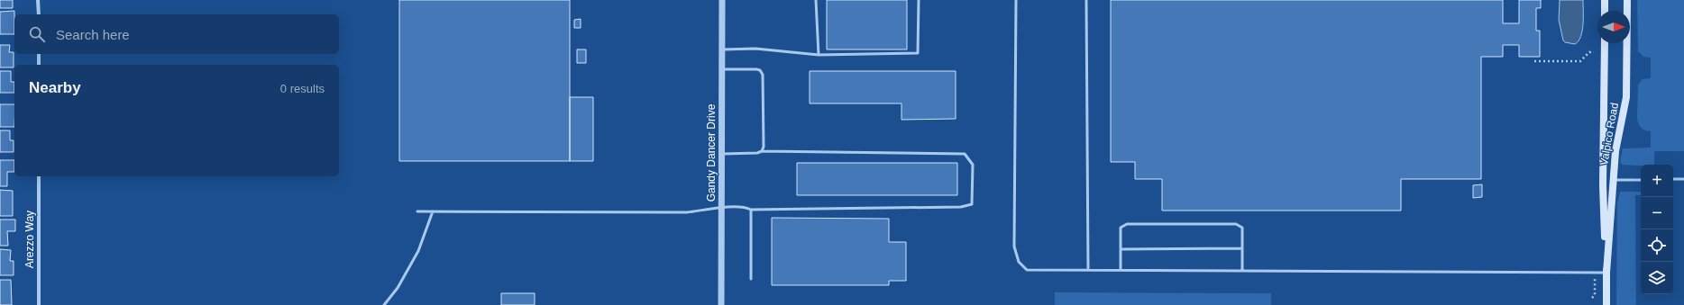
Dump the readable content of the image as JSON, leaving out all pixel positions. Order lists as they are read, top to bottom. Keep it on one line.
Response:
{"streets":{"main road":["Valpico Road"],"street":["Gandy Dancer Drive","Arezzo Way"]},"north":"right","page":{"search":"Search here","heading":["Nearby","0 results"],"map_buttons":["+","−"]}}
